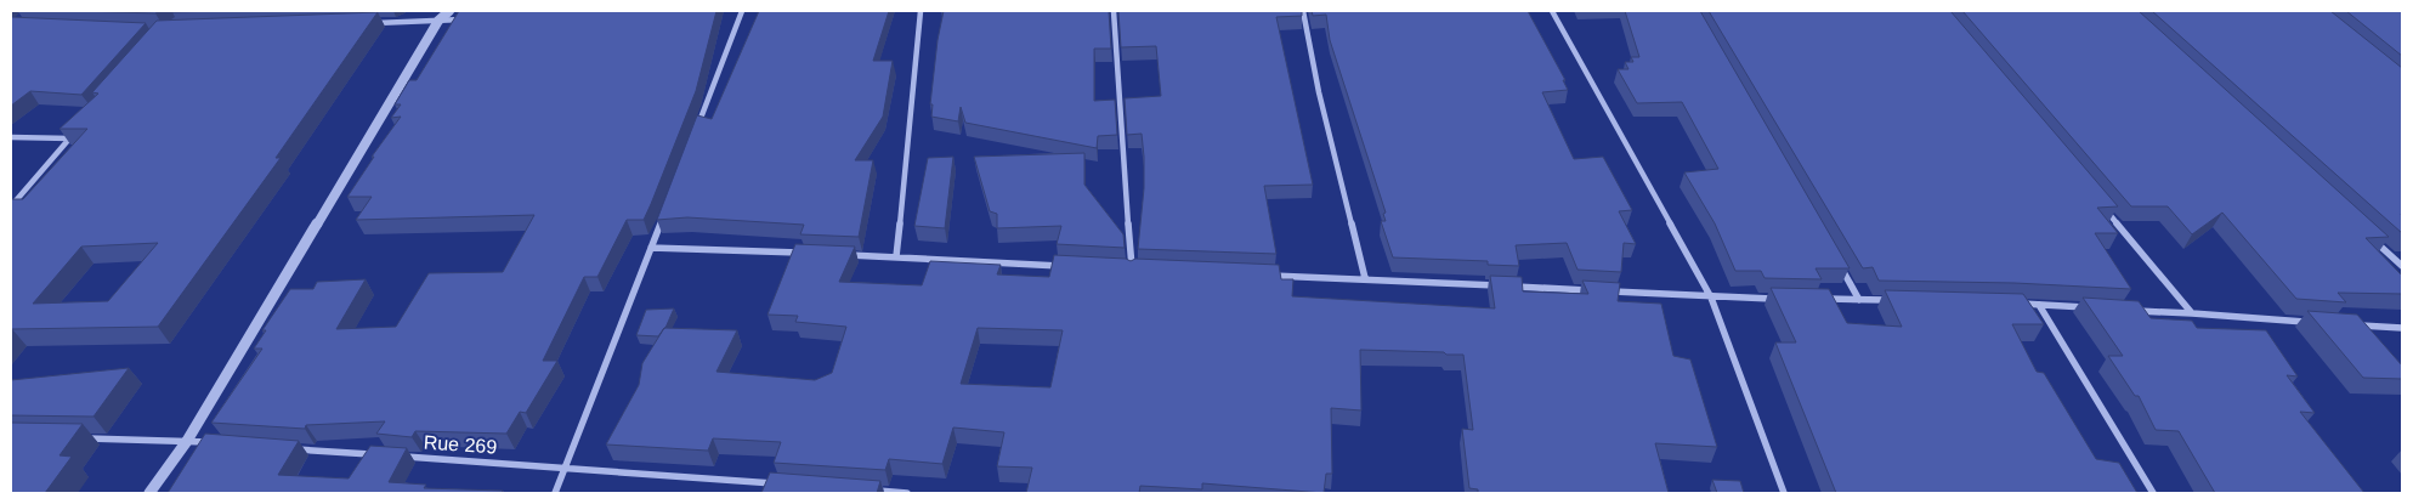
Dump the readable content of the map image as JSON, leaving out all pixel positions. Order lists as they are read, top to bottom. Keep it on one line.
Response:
{"streets":{"street":["Rue 269"]}}
